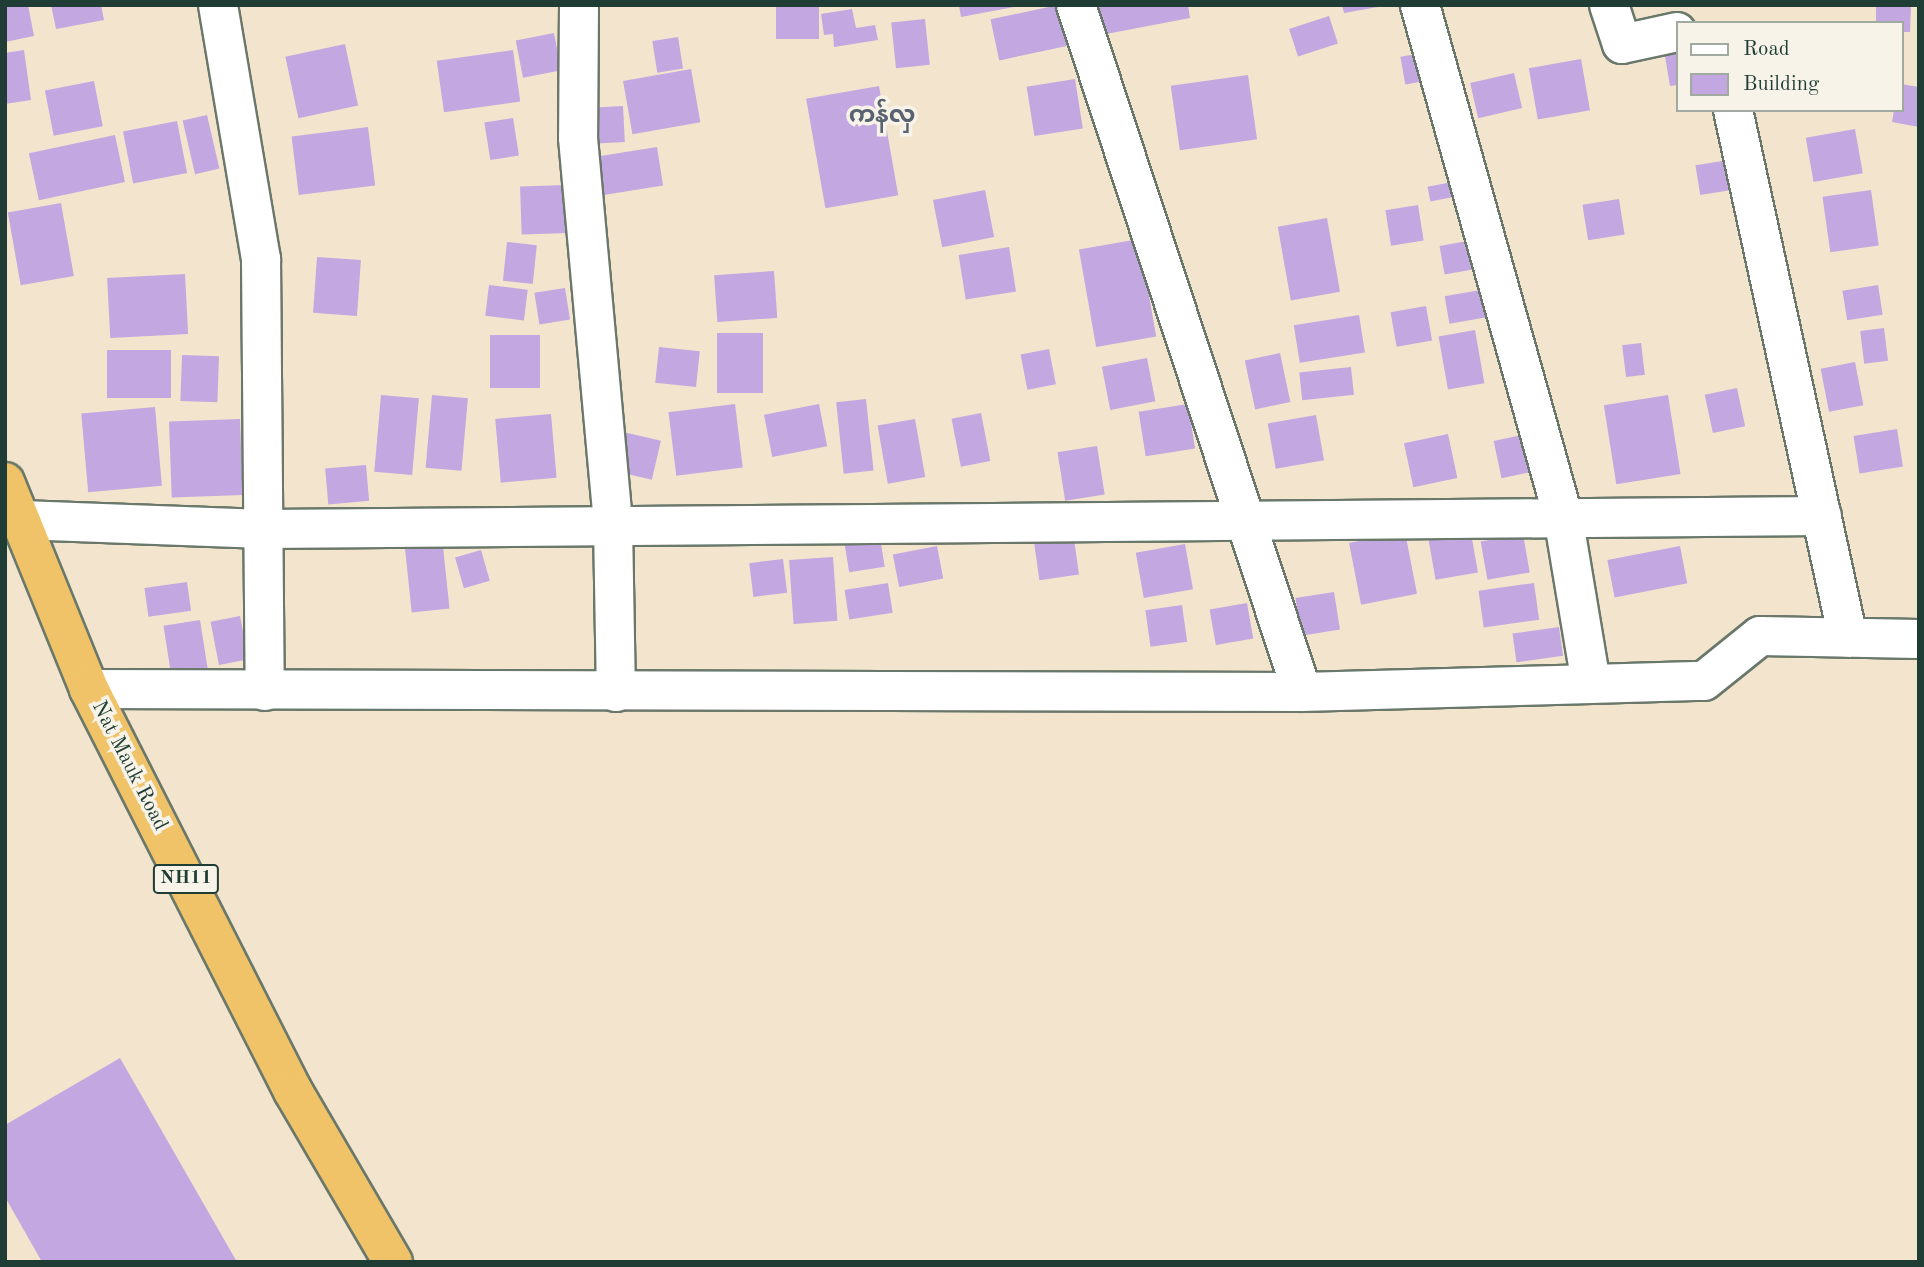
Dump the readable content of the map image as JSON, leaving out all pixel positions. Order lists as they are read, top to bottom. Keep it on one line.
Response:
{"streets":{"highway":["Nat Mauk Road","NH11"]},"districts":["ကန်လှ"],"legend":["Road","Building"]}
